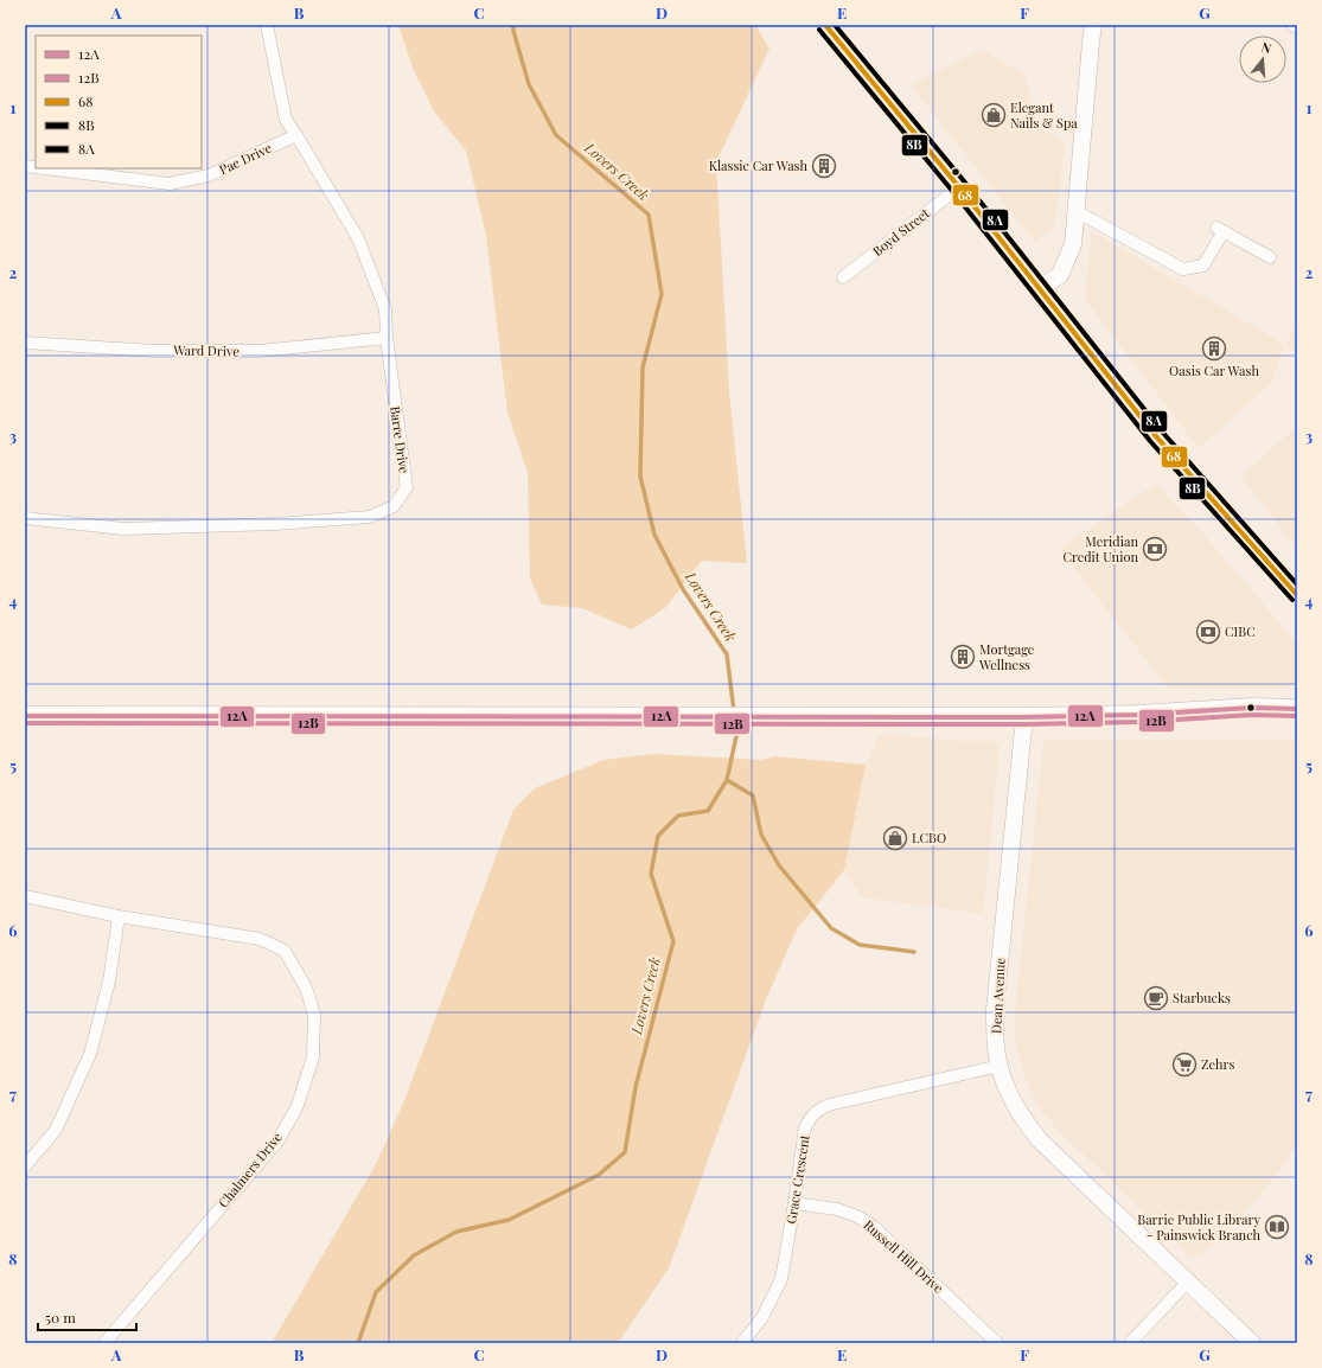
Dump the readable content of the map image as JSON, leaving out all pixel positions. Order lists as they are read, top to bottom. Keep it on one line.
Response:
{"streets":{"street":["Pae Drive","Boyd Street","Ward Drive","Barre Drive","Dean Avenue","Chalmers Drive","Grace Crescent","Russell Hill Drive"]},"crossings":[["Pae Drive","Barre Drive"],["Ward Drive","Barre Drive"],["Dean Avenue","Grace Crescent"],["Grace Crescent","Russell Hill Drive"]],"water":["Lovers Creek"],"places":{"shop":["Elegant Nails & Spa","LCBO"],"building":["Klassic Car Wash","Oasis Car Wash","Mortgage Wellness"],"bank":["Meridian Credit Union","CIBC"],"cafe":["Starbucks"],"supermarket":["Zehrs"],"library":["Barrie Public Library - Painswick Branch"]},"lines":["transit line 68","transit line 8A","transit line 8B","transit line 12A","transit line 12B"],"legend":["12A","12B","68","8B","8A"],"scale_bar":"50 m","north":"top","grid":{"columns":["A","B","C","D","E","F","G"],"rows":["1","2","3","4","5","6","7","8"]}}
